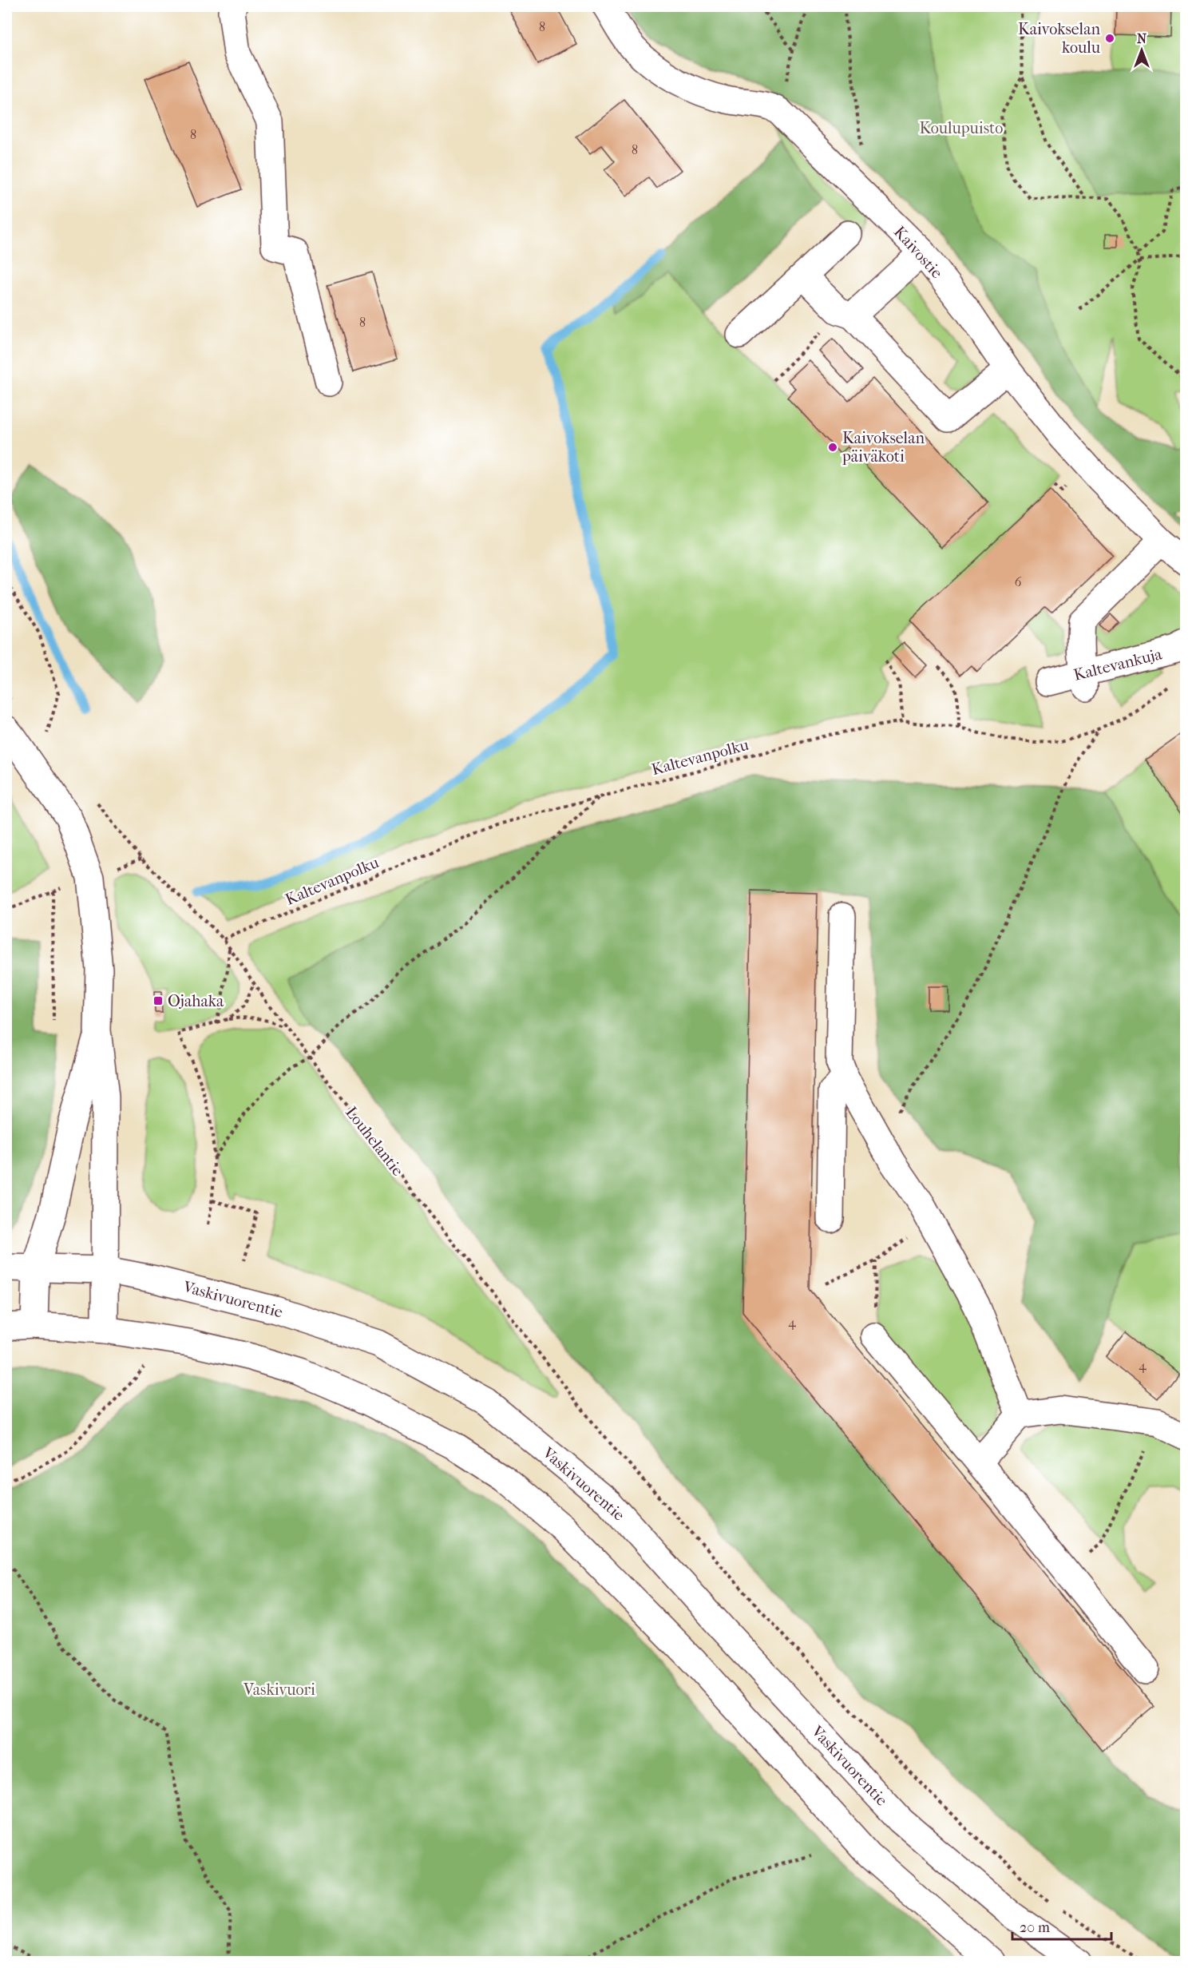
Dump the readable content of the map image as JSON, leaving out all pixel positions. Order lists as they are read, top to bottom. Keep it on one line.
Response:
{"streets":{"main road":["Kaivostie","Kaltevankuja","Vaskivuorentie"],"path":["Kaltevanpolku","Louhelantie"]},"crossings":[["Kaltevanpolku","Louhelantie"]],"parks":["Koulupuisto","Vaskivuori"],"places":{"other":["Kaivokselan koulu","Kaivokselan päiväkoti"],"transit":["Ojahaka"]},"house_numbers":["8","8","8","8","6","4","4"],"scale_bar":"20 m","north":"top"}
